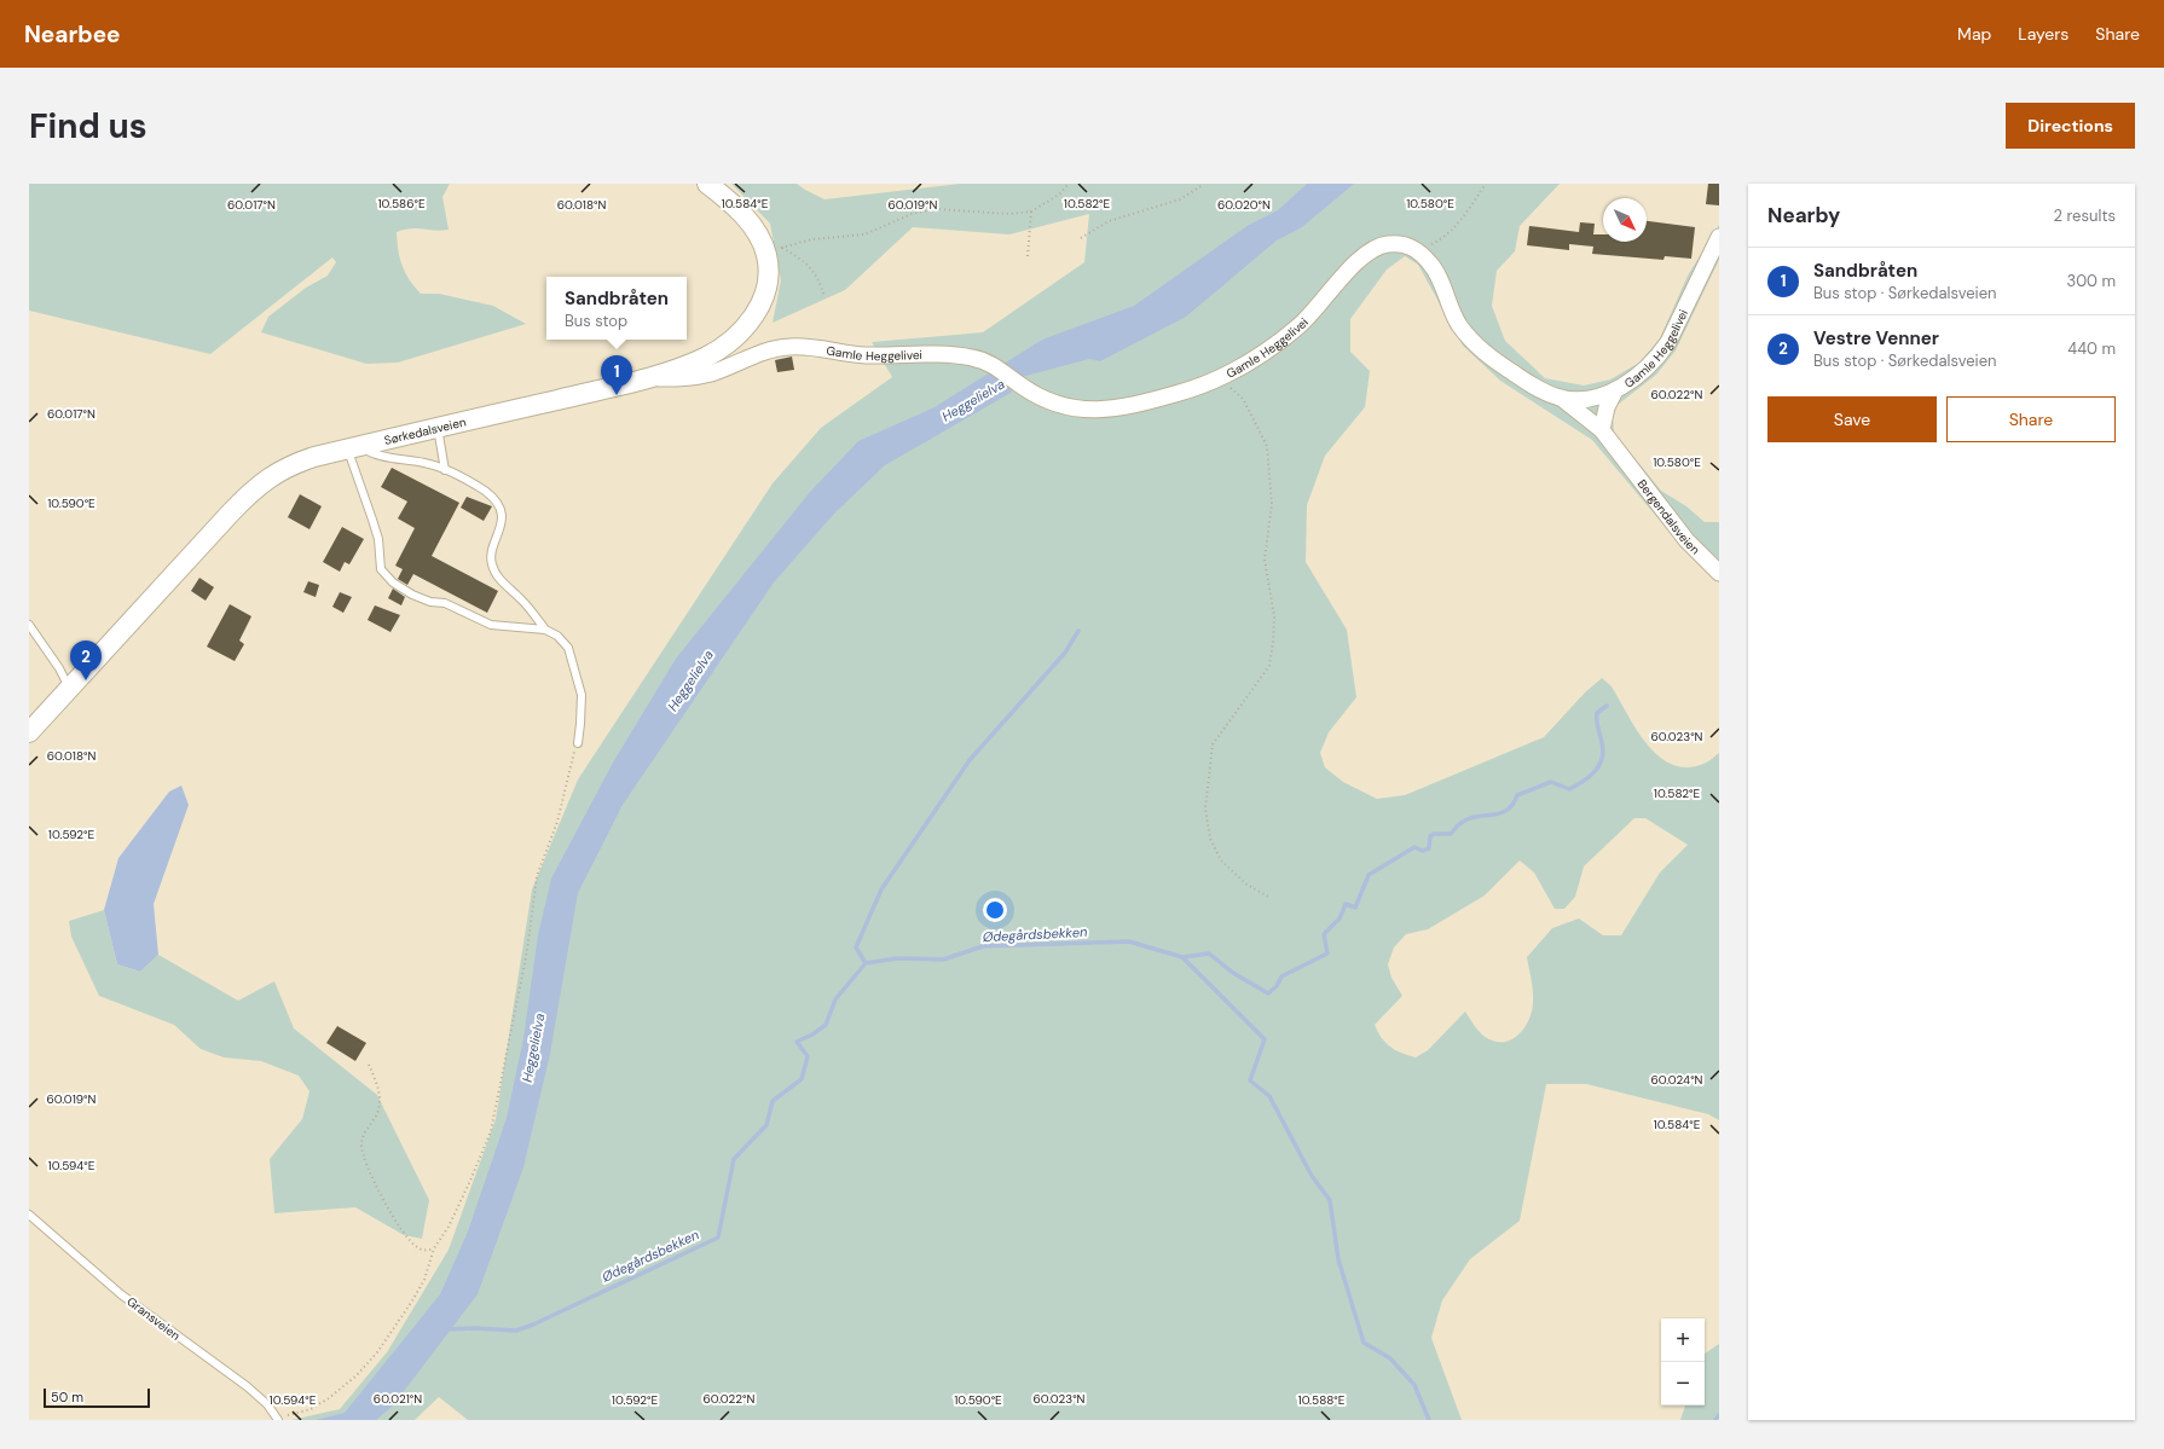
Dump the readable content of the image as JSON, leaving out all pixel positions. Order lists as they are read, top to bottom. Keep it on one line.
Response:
{"streets":{"street":["Gamle Heggelivei","Sørkedalsveien","Bergendalsveien"],"lane":["Gransveien"]},"crossings":[["Gamle Heggelivei","Sørkedalsveien"],["Gamle Heggelivei","Bergendalsveien"]],"water":["Heggelielva","Ødegårdsbekken"],"scale_bar":"50 m","north":"bottom right","page":{"header":"Nearbee","nav":["Map","Layers","Share"],"buttons":["Directions",["Save","Share"]],"title":"Find us","heading":["Nearby","2 results"],"list":[{"mark":"1","name":"Sandbråten","note":"Bus stop · Sørkedalsveien","value":"300 m"},{"mark":"2","name":"Vestre Venner","note":"Bus stop · Sørkedalsveien","value":"440 m"}],"popup":["Sandbråten","Bus stop"],"pins":["1","2"],"map_buttons":["+","−"],"scale":"50 m"},"coordinates":["10.586°E","10.584°E","10.582°E","10.580°E","60.019°N","60.017°N","60.018°N","60.020°N","60.022°N","10.590°E","60.023°N","10.592°E","60.024°N","10.594°E","60.021°N","10.588°E"]}
